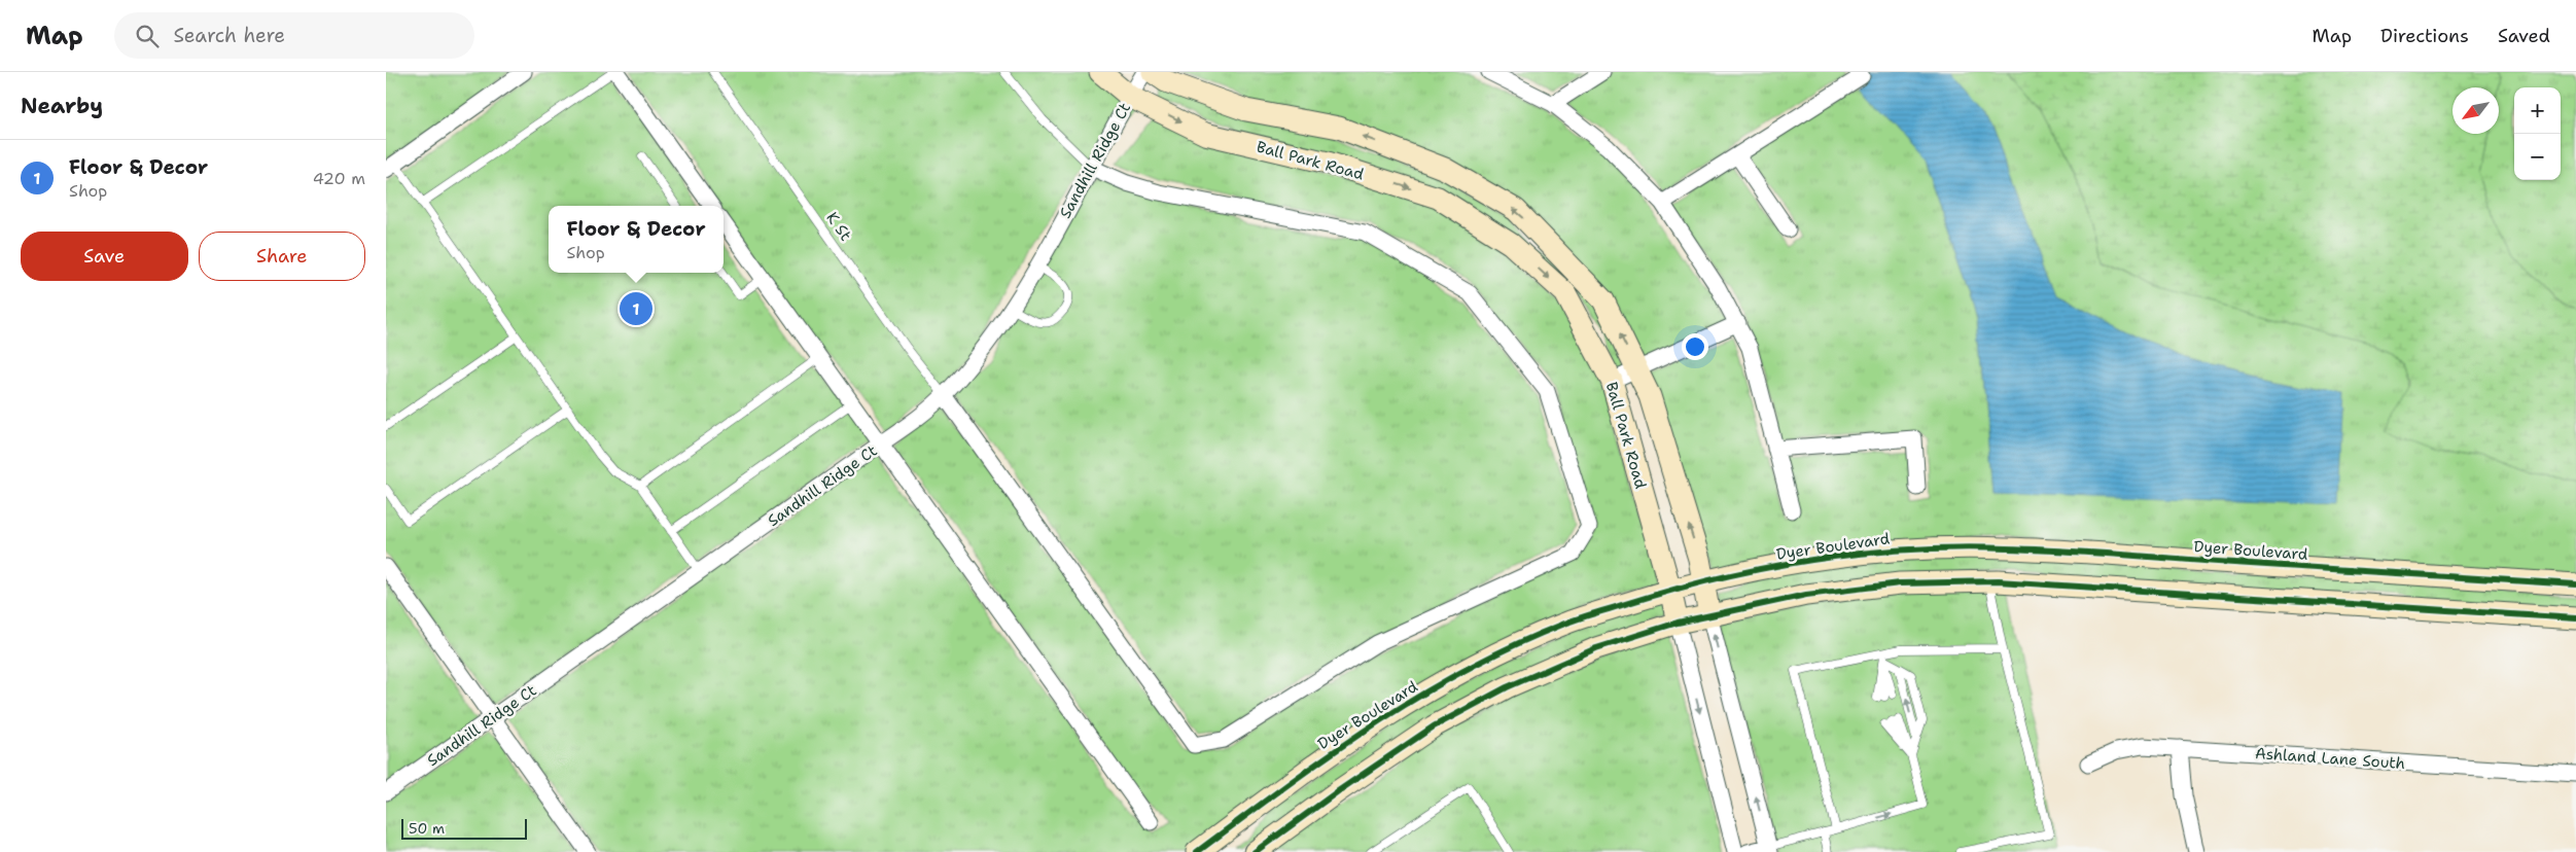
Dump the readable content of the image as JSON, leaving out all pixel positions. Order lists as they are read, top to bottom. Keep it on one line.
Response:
{"streets":{"main road":["Ball Park Road","Dyer Boulevard"],"street":["Sandhill Ridge Ct","Ashland Lane South"],"lane":["K St"]},"crossings":[["Sandhill Ridge Ct","Ball Park Road"],["Sandhill Ridge Ct","K St"],["Ball Park Road","Dyer Boulevard"]],"scale_bar":"50 m","north":"bottom left","page":{"header":"Map","search":"Search here","nav":["Map","Directions","Saved"],"heading":"Nearby","map_buttons":["+","−"],"list":[{"mark":"1","name":"Floor & Decor","note":"Shop","value":"420 m"}],"popup":["Floor & Decor","Shop"],"buttons":["Save","Share"],"pins":"1","scale":"50 m"}}
